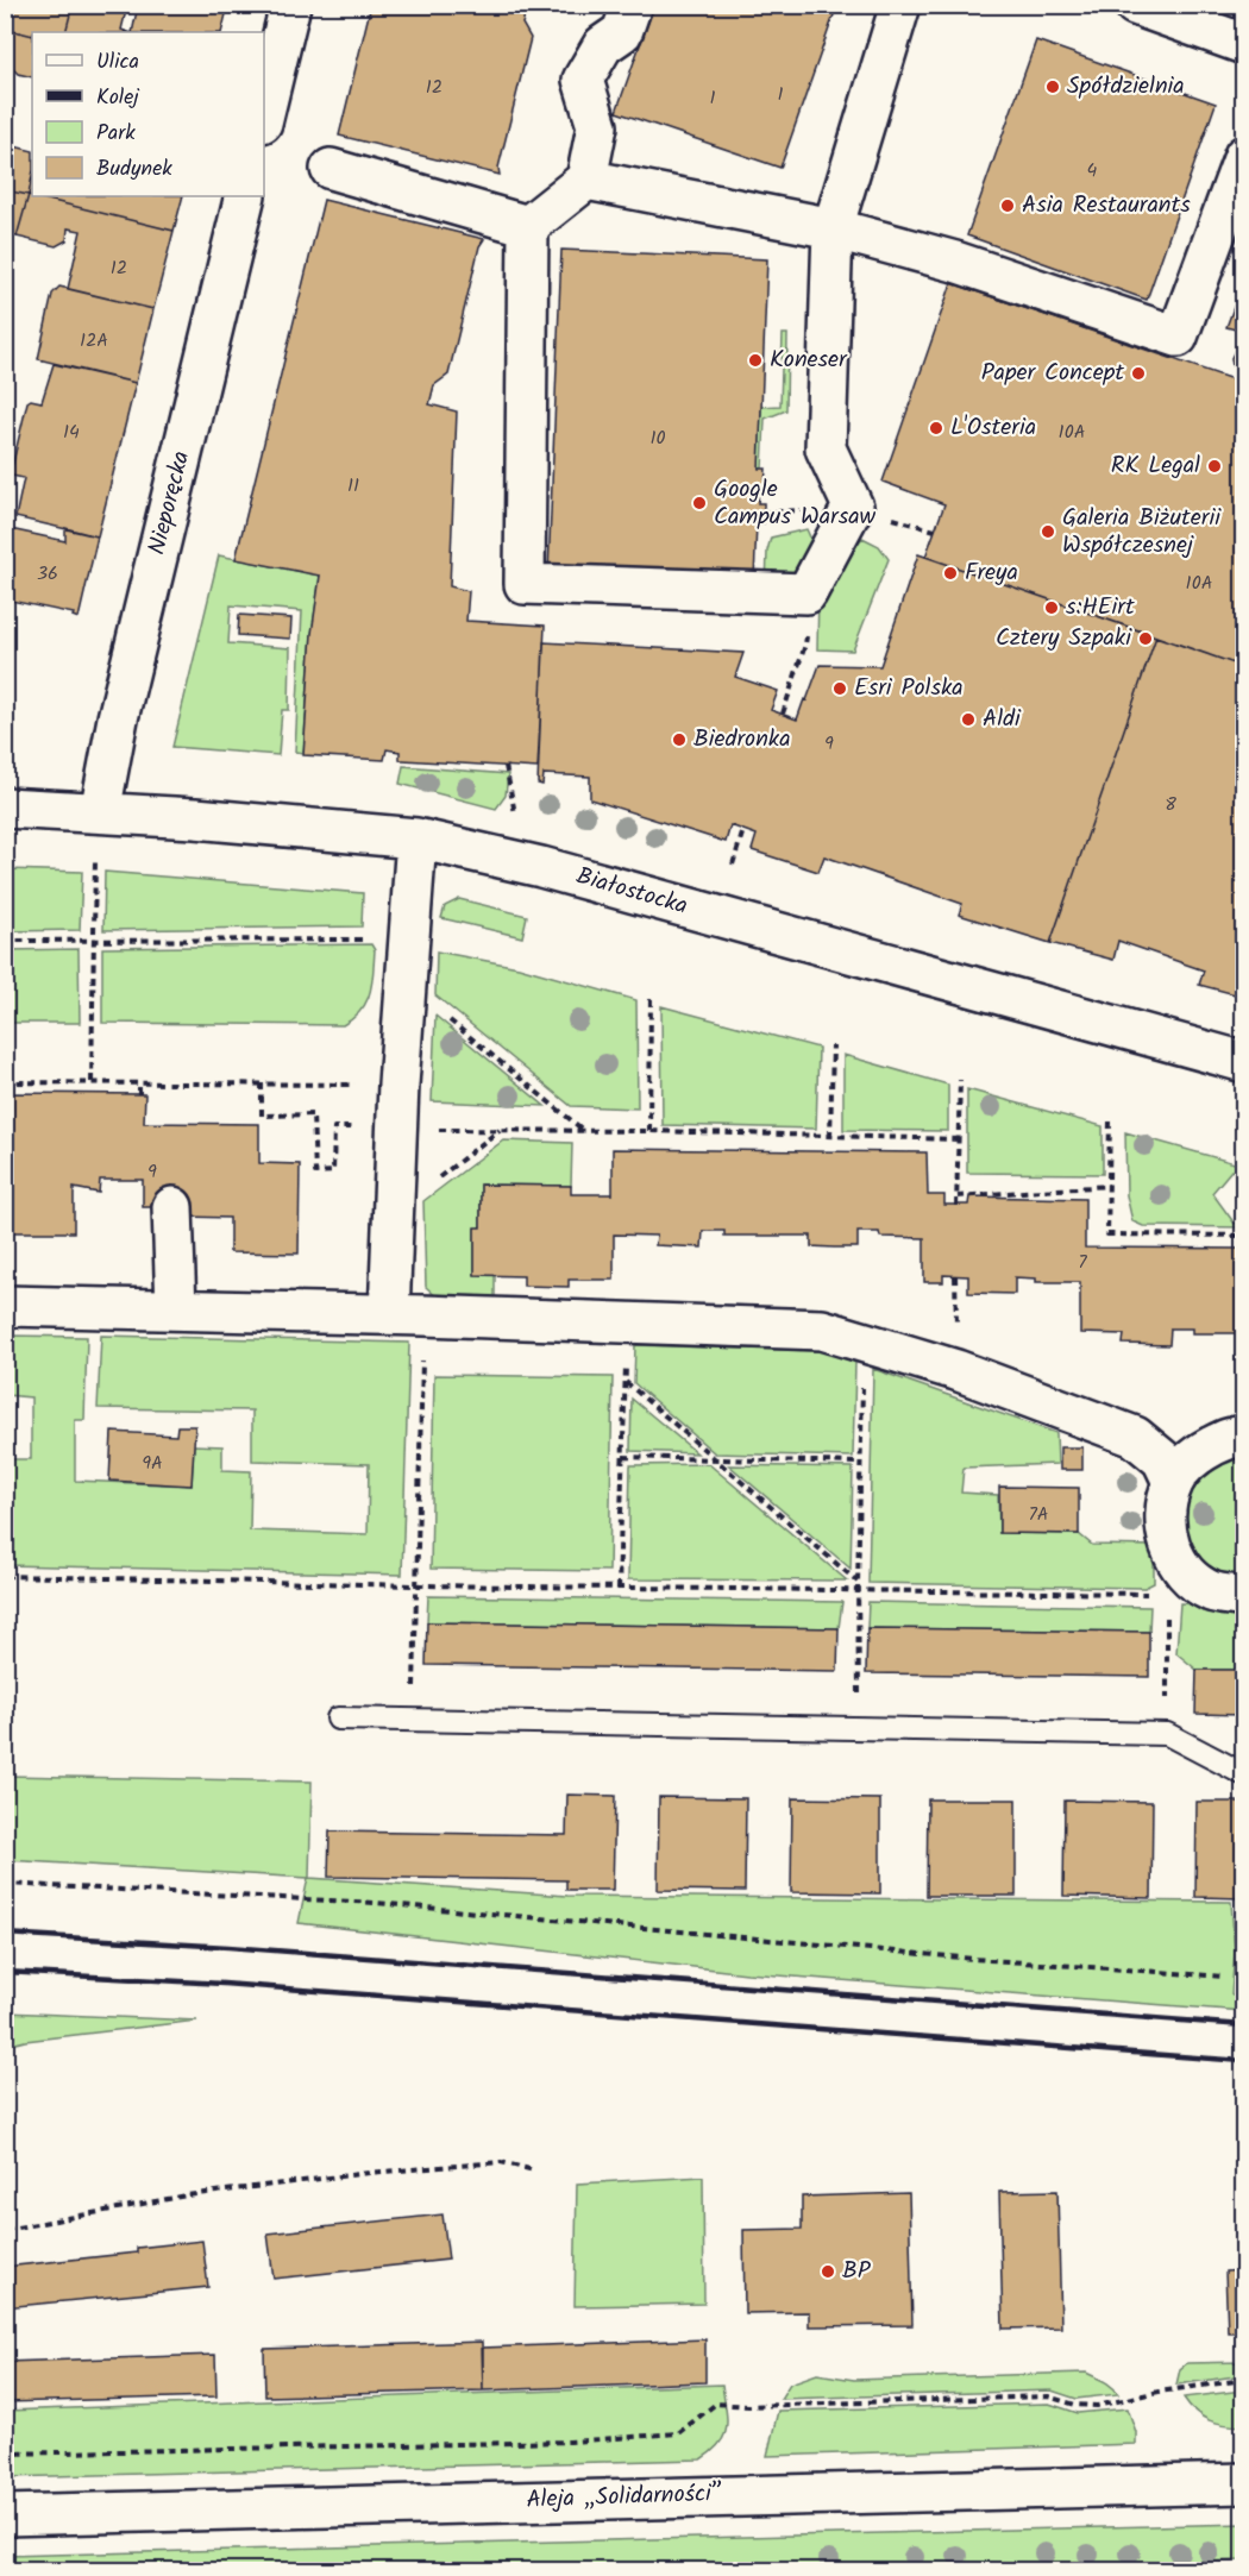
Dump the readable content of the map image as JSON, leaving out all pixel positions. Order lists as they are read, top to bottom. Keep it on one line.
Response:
{"streets":{"street":["Nieporęcka","Białostocka","Aleja „Solidarności”"]},"crossings":[["Nieporęcka","Białostocka"]],"places":["Spółdzielnia","Asia Restaurants","Koneser","Paper Concept","L'Osteria","RK Legal","Google Campus Warsaw","Galeria Biżuterii Współczesnej","Freya","s:HEirt","Cztery Szpaki","Esri Polska","Aldi","Biedronka","BP"],"house_numbers":["12","1","1","4","12","12A","14","10A","10","11","36","10A","9","8","9","7","9A","7A"],"legend":["Ulica","Kolej","Park","Budynek"]}
